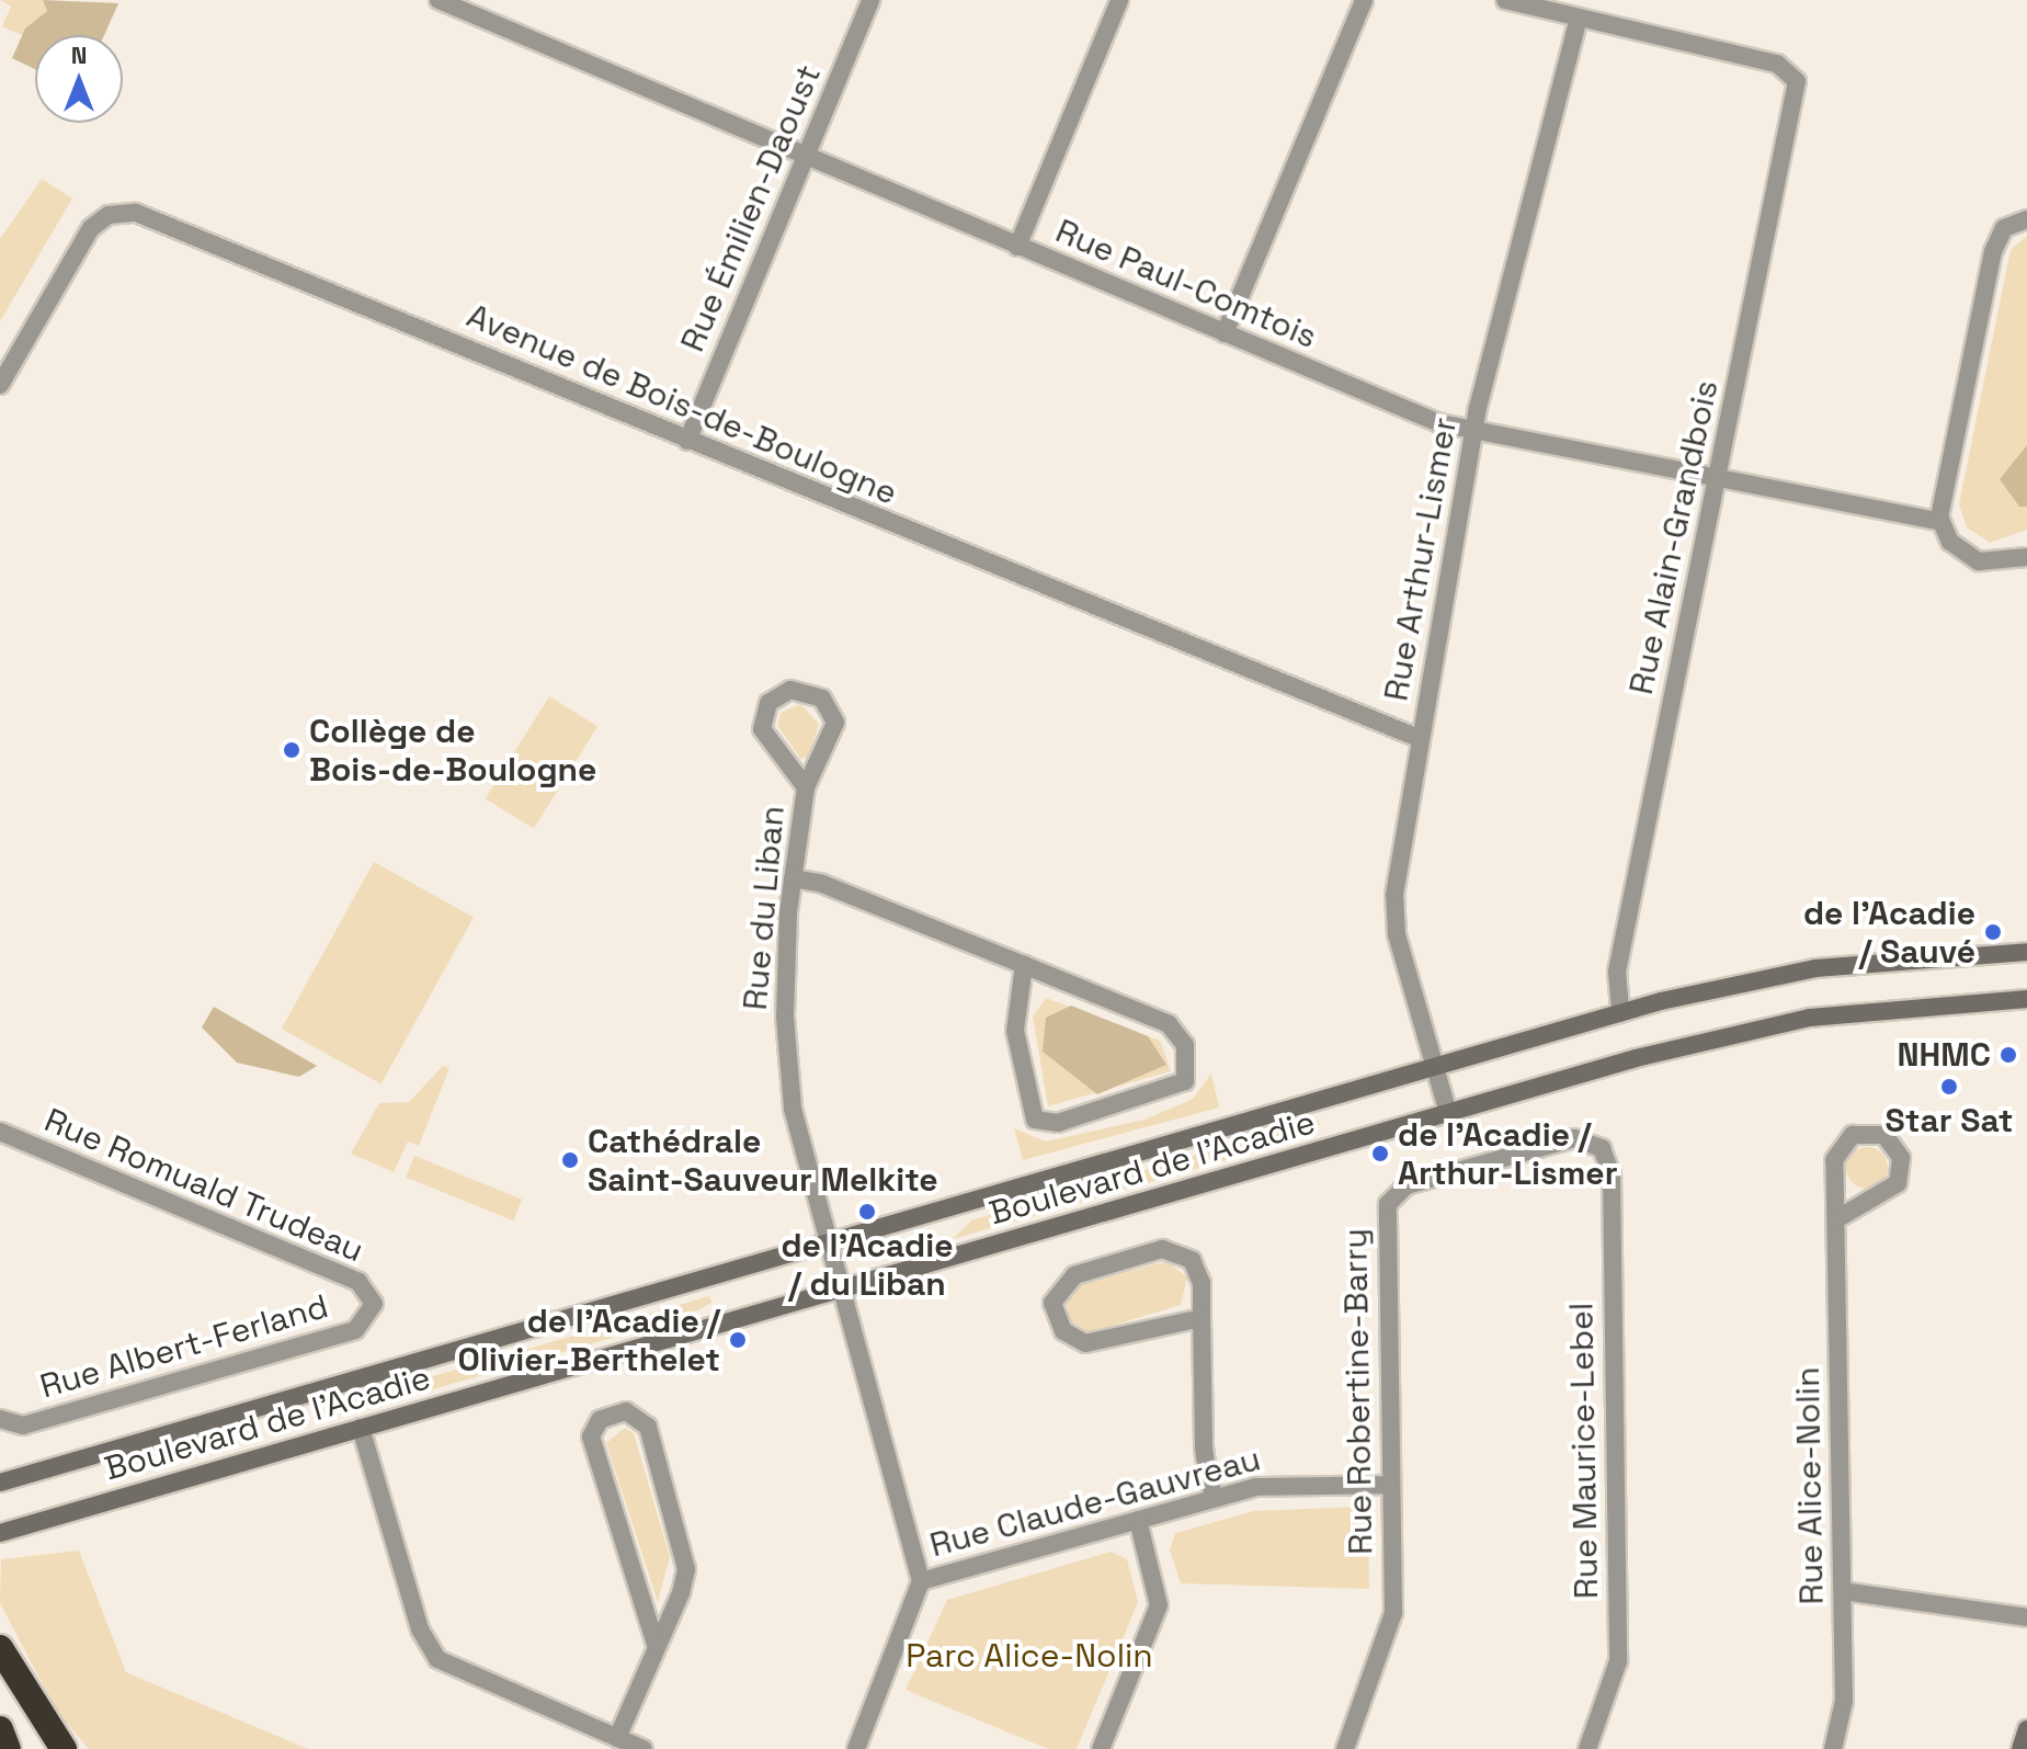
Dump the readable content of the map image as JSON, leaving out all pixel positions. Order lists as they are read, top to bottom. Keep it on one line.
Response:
{"streets":{"main road":["Boulevard de l'Acadie"],"street":["Rue Émilien-Daoust","Rue Paul-Comtois","Avenue de Bois-de-Boulogne","Rue Alain-Grandbois","Rue Arthur-Lismer","Rue du Liban","Rue Romuald Trudeau","Rue Albert-Ferland","Rue Robertine-Barry","Rue Maurice-Lebel","Rue Alice-Nolin","Rue Claude-Gauvreau"]},"crossings":[["Rue Émilien-Daoust","Rue Paul-Comtois"],["Rue Émilien-Daoust","Avenue de Bois-de-Boulogne"],["Rue Paul-Comtois","Rue Alain-Grandbois"],["Rue Paul-Comtois","Rue Arthur-Lismer"],["Avenue de Bois-de-Boulogne","Rue Arthur-Lismer"],["Rue Alain-Grandbois","Rue Arthur-Lismer"],["Rue Alain-Grandbois","Boulevard de l'Acadie"],["Rue Arthur-Lismer","Boulevard de l'Acadie"],["Rue du Liban","Boulevard de l'Acadie"],["Rue du Liban","Rue Claude-Gauvreau"],["Rue Romuald Trudeau","Rue Albert-Ferland"],["Rue Robertine-Barry","Rue Maurice-Lebel"],["Rue Robertine-Barry","Rue Claude-Gauvreau"]],"parks":["Parc Alice-Nolin"],"places":["Collège de Bois-de-Boulogne","de l'Acadie / Sauvé","NHMC","Star Sat","de l'Acadie / Arthur-Lismer","Cathédrale Saint-Sauveur Melkite","de l'Acadie / du Liban","de l'Acadie / Olivier-Berthelet"],"north":"top"}
